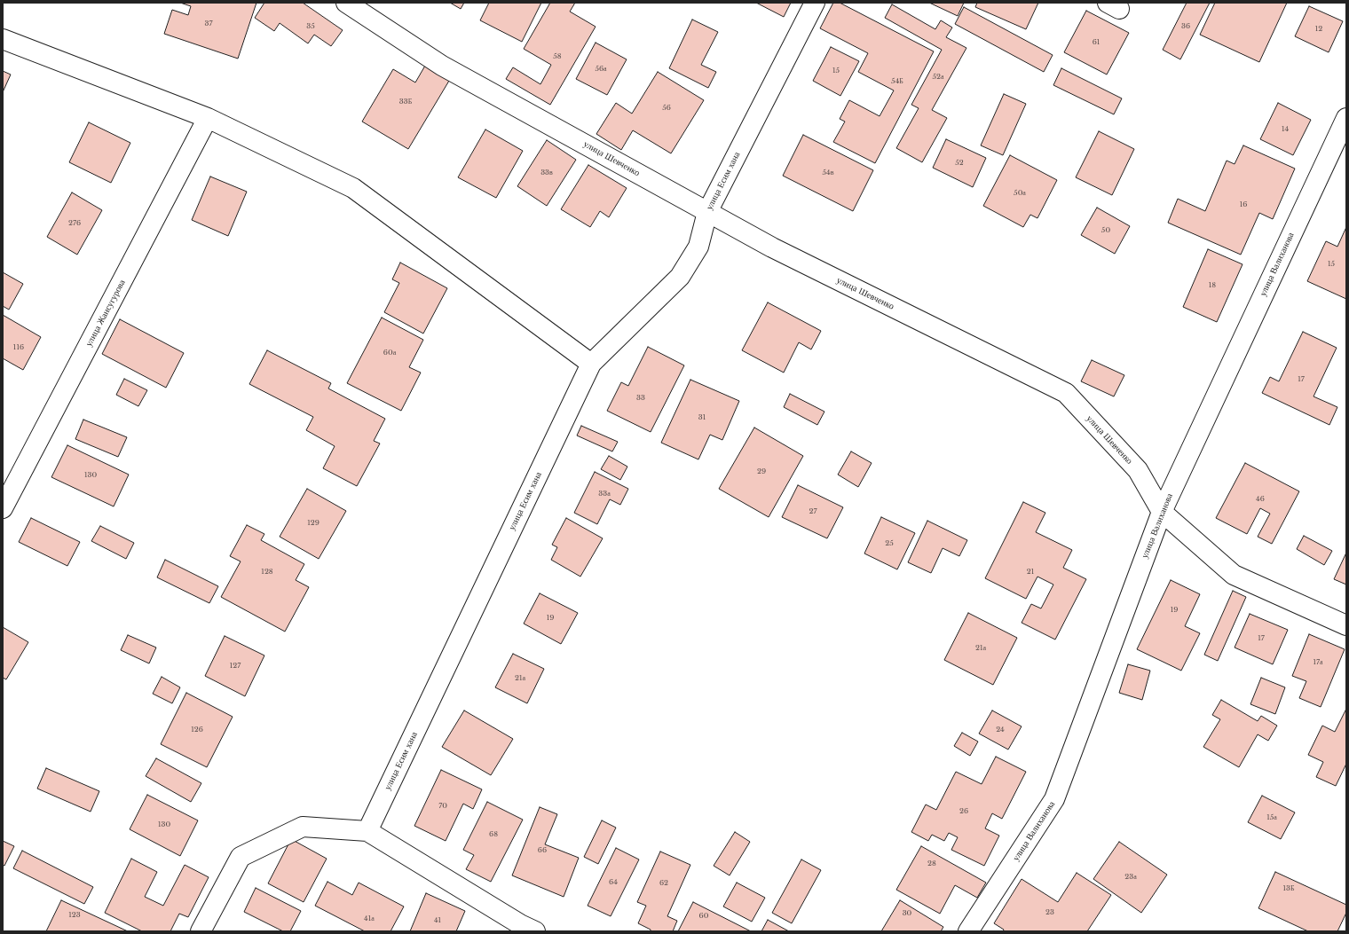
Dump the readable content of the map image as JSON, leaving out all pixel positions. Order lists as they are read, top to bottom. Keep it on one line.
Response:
{"streets":{"street":["улица Шевченко","улица Есим хана","улица Валиханова","улица Жансугурова"]},"crossings":[["улица Шевченко","улица Есим хана"],["улица Шевченко","улица Валиханова"]],"house_numbers":["37","35","36","12","61","58","56а","15","52а","54Б","33Б","56","14","52","33в","54в","50а","16","276","50","15","18","116","60а","17","33","31","29","130","33а","46","27","129","25","128","21","19","19","17","21а","17а","127","21а","126","24","70","26","15а","130","68","66","28","23а","64","62","13Б","23","30","123","60","41а","41"]}
